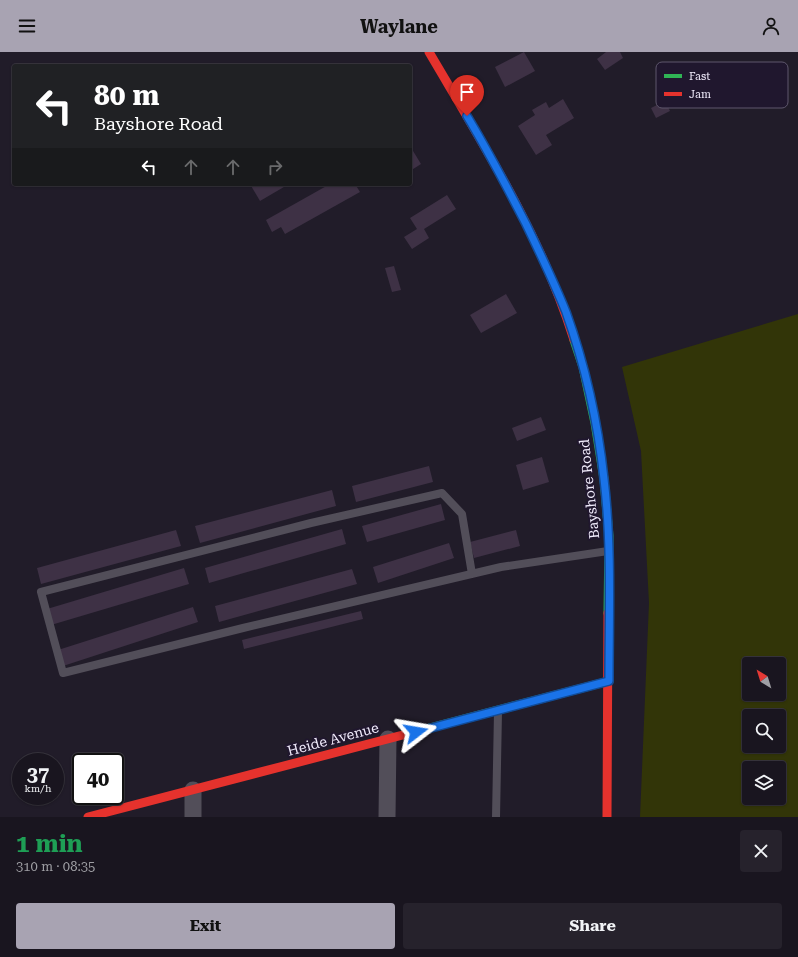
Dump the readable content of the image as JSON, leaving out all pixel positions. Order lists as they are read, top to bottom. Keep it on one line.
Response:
{"streets":{"main road":["Bayshore Road","Heide Avenue"]},"crossings":[["Bayshore Road","Heide Avenue"]],"legend":["Fast","Jam"],"north":"top left","page":{"header":"Waylane","turn":["80 m","Bayshore Road"],"speed":"37 km/h","limit":"40","heading":["1 min","310 m · 08:35"],"buttons":["Exit","Share"]}}
